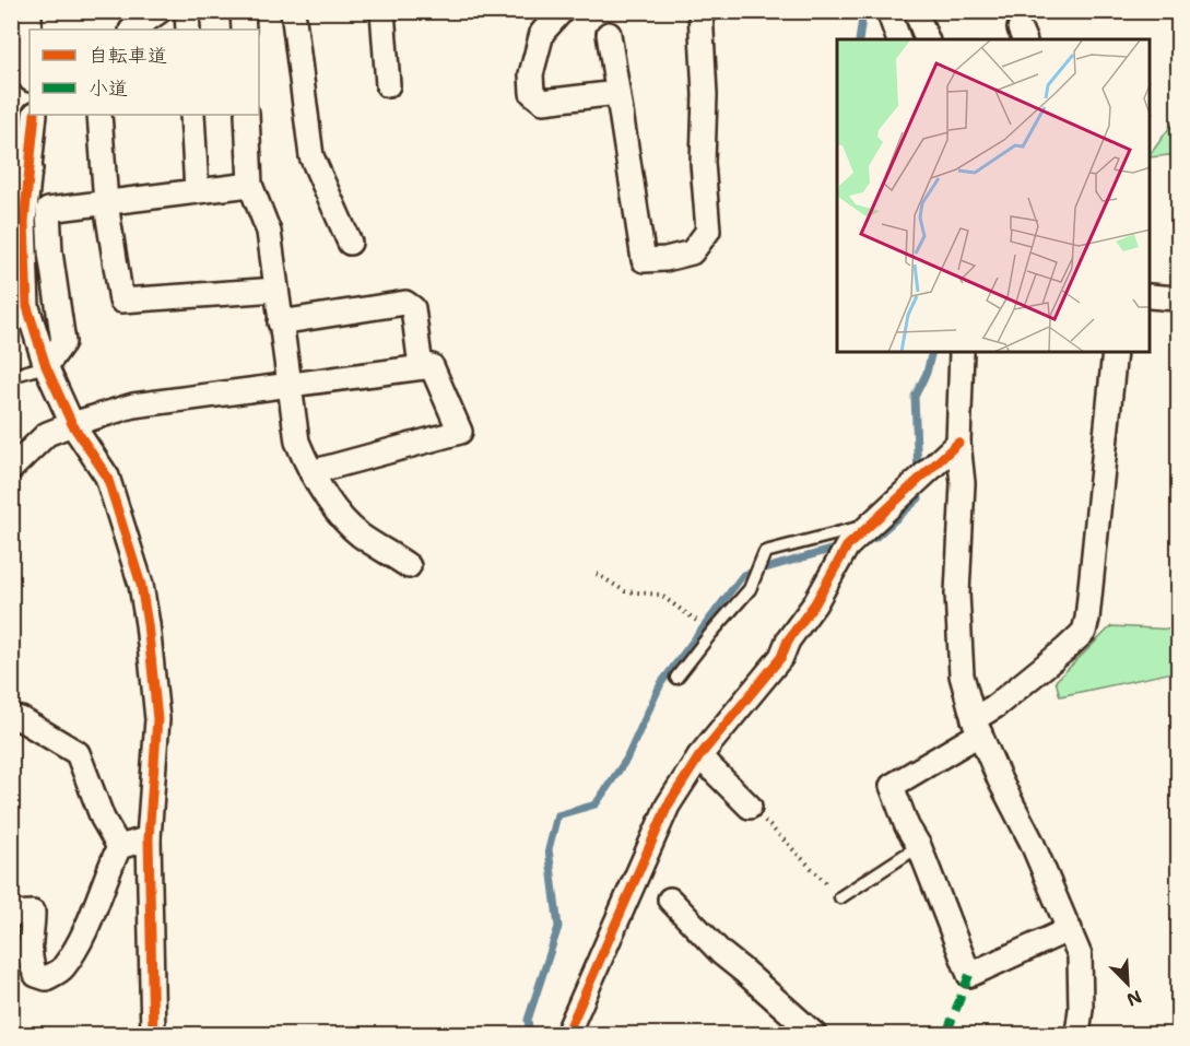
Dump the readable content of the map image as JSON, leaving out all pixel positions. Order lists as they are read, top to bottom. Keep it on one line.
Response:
{"legend":["自転車道","小道"],"north":"bottom right"}
